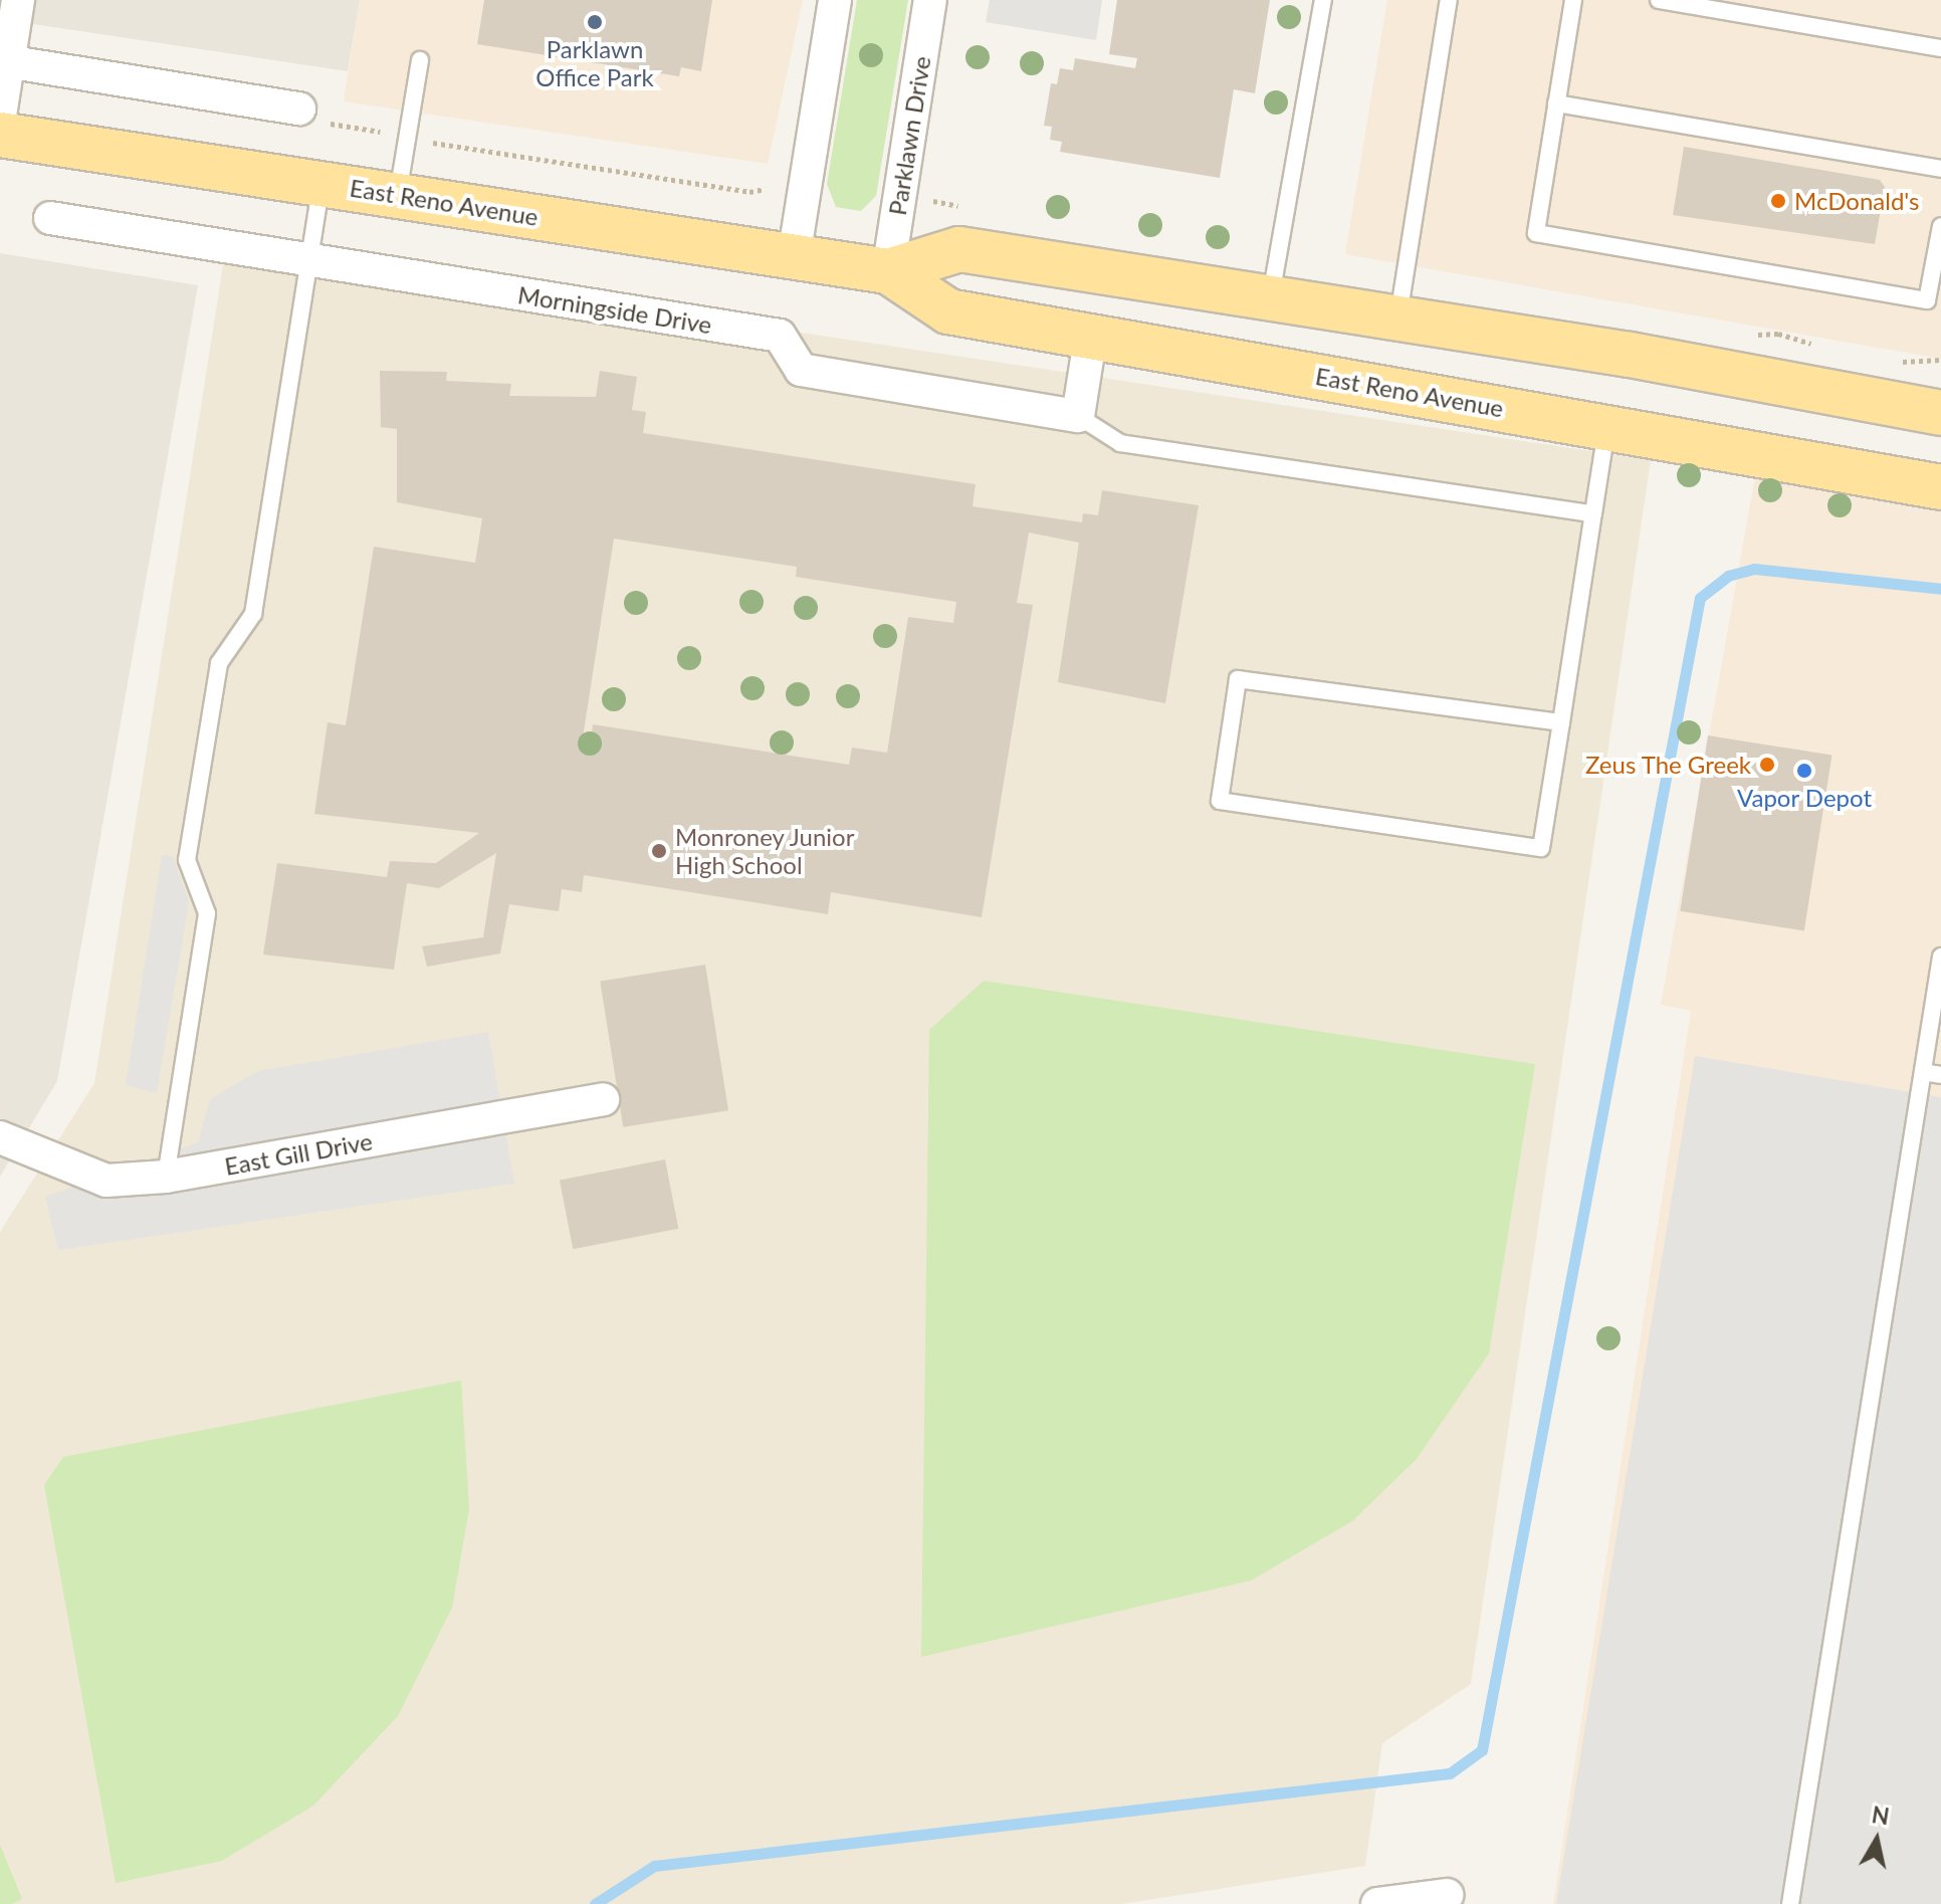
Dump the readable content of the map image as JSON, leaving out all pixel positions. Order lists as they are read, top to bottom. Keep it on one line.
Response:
{"streets":{"main road":["East Reno Avenue"],"street":["Parklawn Drive","Morningside Drive","East Gill Drive"]},"crossings":[["Parklawn Drive","East Reno Avenue"]],"places":["Parklawn Office Park","McDonald's","Zeus The Greek","Vapor Depot","Monroney Junior High School"],"north":"top"}
